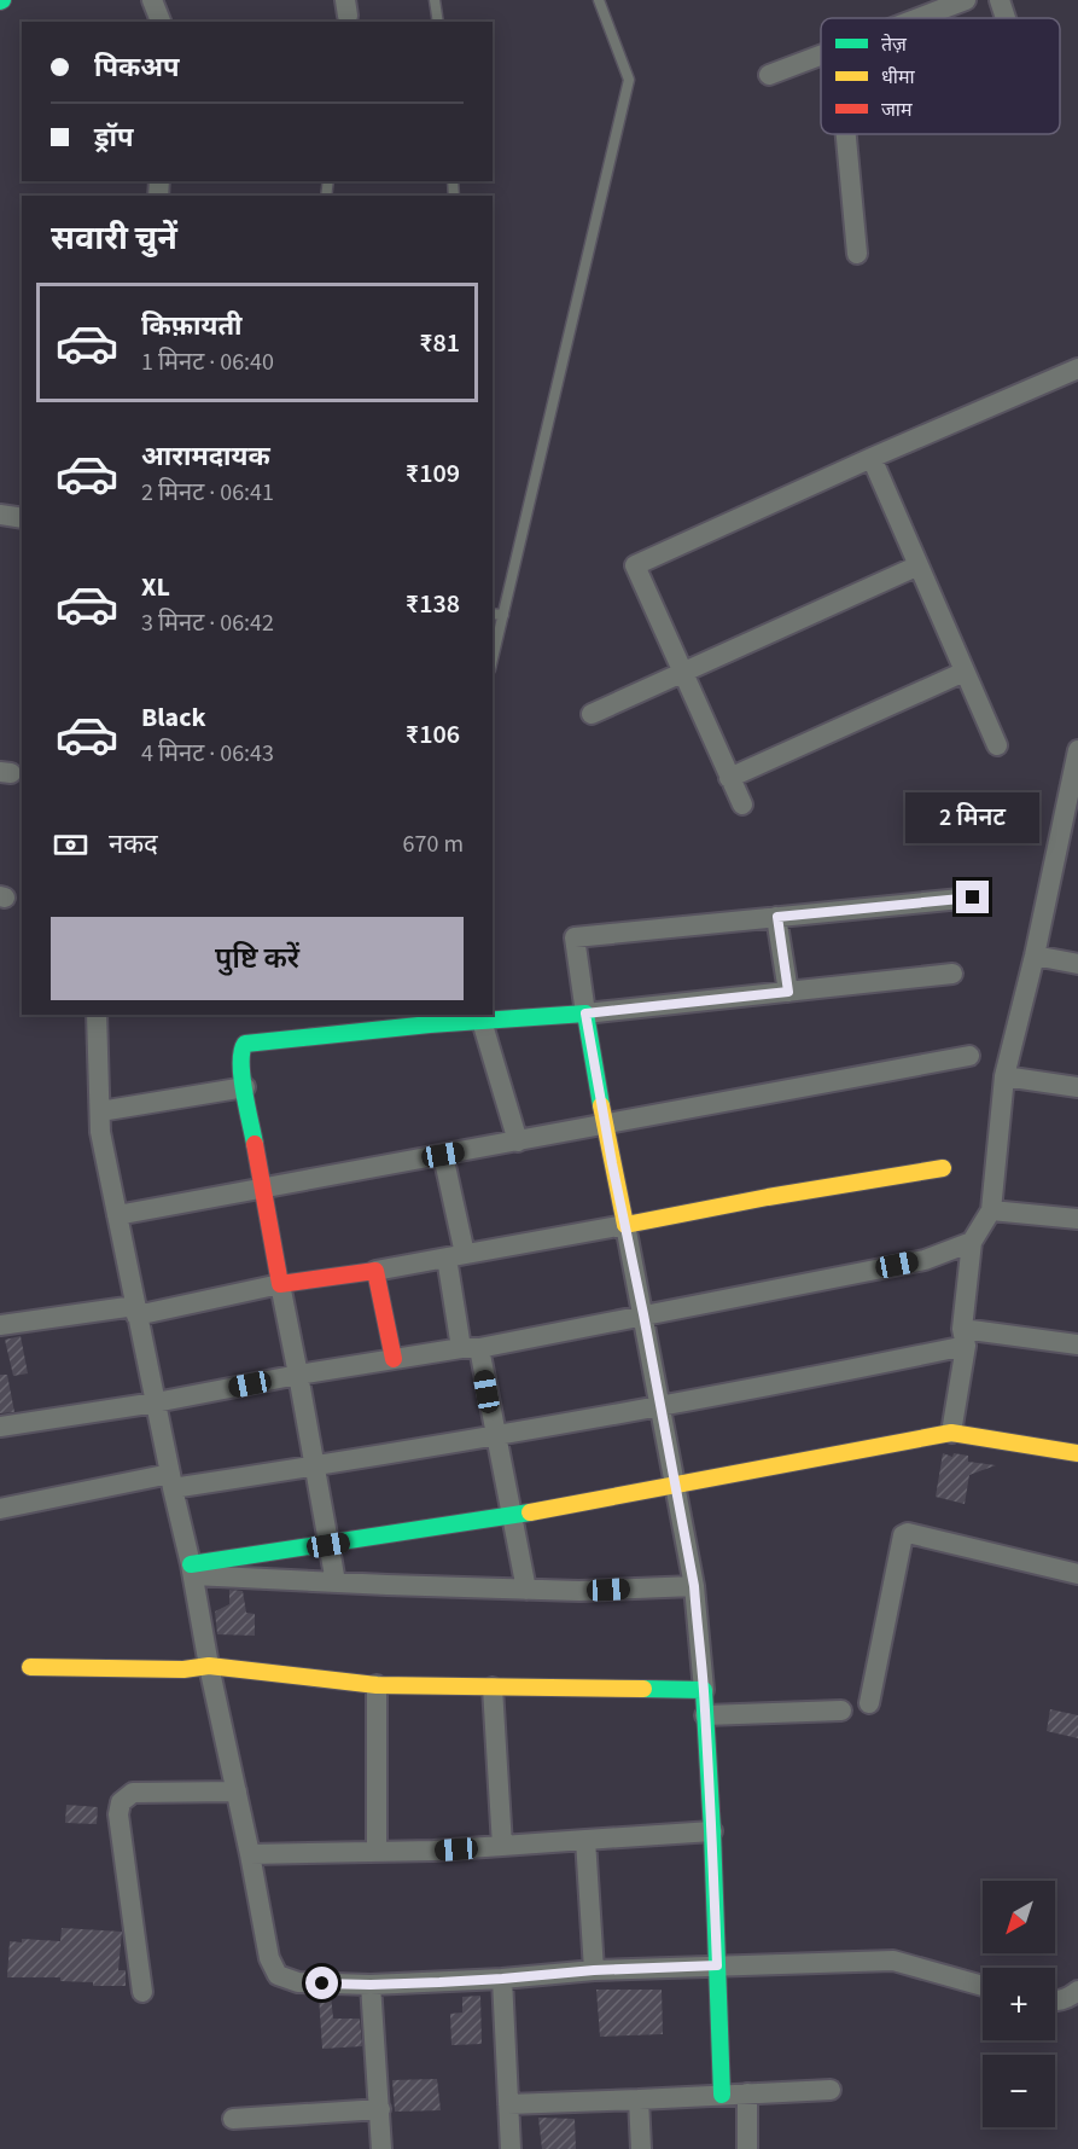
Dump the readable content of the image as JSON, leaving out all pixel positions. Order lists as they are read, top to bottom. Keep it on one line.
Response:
{"legend":["तेज़","धीमा","जाम"],"north":"bottom left","page":{"banner":["पिकअप","ड्रॉप"],"heading":"सवारी चुनें","list":[{"name":"किफ़ायती","note":"1 मिनट · 06:40","value":"₹81"},{"name":"आरामदायक","note":"2 मिनट · 06:41","value":"₹109"},{"name":"XL","note":"3 मिनट · 06:42","value":"₹138"},{"name":"Black","note":"4 मिनट · 06:43","value":"₹106"}],"bubble":"2 मिनट","pay":["नकद","670 m"],"buttons":"पुष्टि करें","map_buttons":["+","−"]}}
